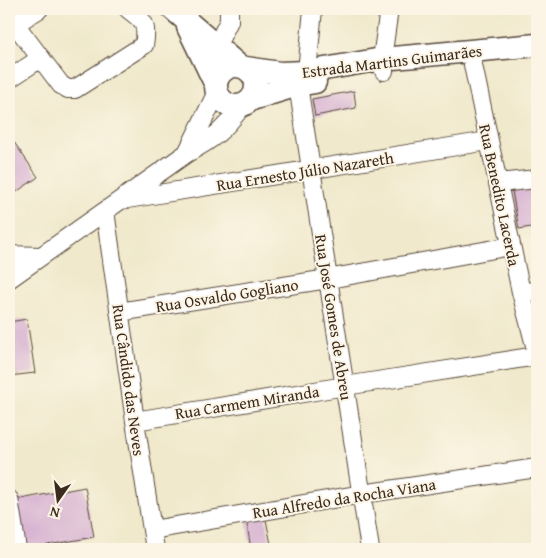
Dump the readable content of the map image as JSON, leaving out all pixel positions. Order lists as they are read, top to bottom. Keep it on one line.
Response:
{"streets":{"main road":["Estrada Martins Guimarães"],"street":["Rua Ernesto Júlio Nazareth","Rua Benedito Lacerda","Rua Osvaldo Gogliano","Rua José Gomes de Abreu","Rua Cândido das Neves","Rua Carmem Miranda","Rua Alfredo da Rocha Viana"]},"crossings":[["Estrada Martins Guimarães","Rua Benedito Lacerda"],["Estrada Martins Guimarães","Rua José Gomes de Abreu"],["Rua Ernesto Júlio Nazareth","Rua Benedito Lacerda"],["Rua Ernesto Júlio Nazareth","Rua José Gomes de Abreu"],["Rua Benedito Lacerda","Rua Osvaldo Gogliano"],["Rua Benedito Lacerda","Rua Carmem Miranda"],["Rua Osvaldo Gogliano","Rua José Gomes de Abreu"],["Rua Osvaldo Gogliano","Rua Cândido das Neves"],["Rua José Gomes de Abreu","Rua Carmem Miranda"],["Rua José Gomes de Abreu","Rua Alfredo da Rocha Viana"],["Rua Cândido das Neves","Rua Carmem Miranda"],["Rua Cândido das Neves","Rua Alfredo da Rocha Viana"]],"north":"bottom"}
